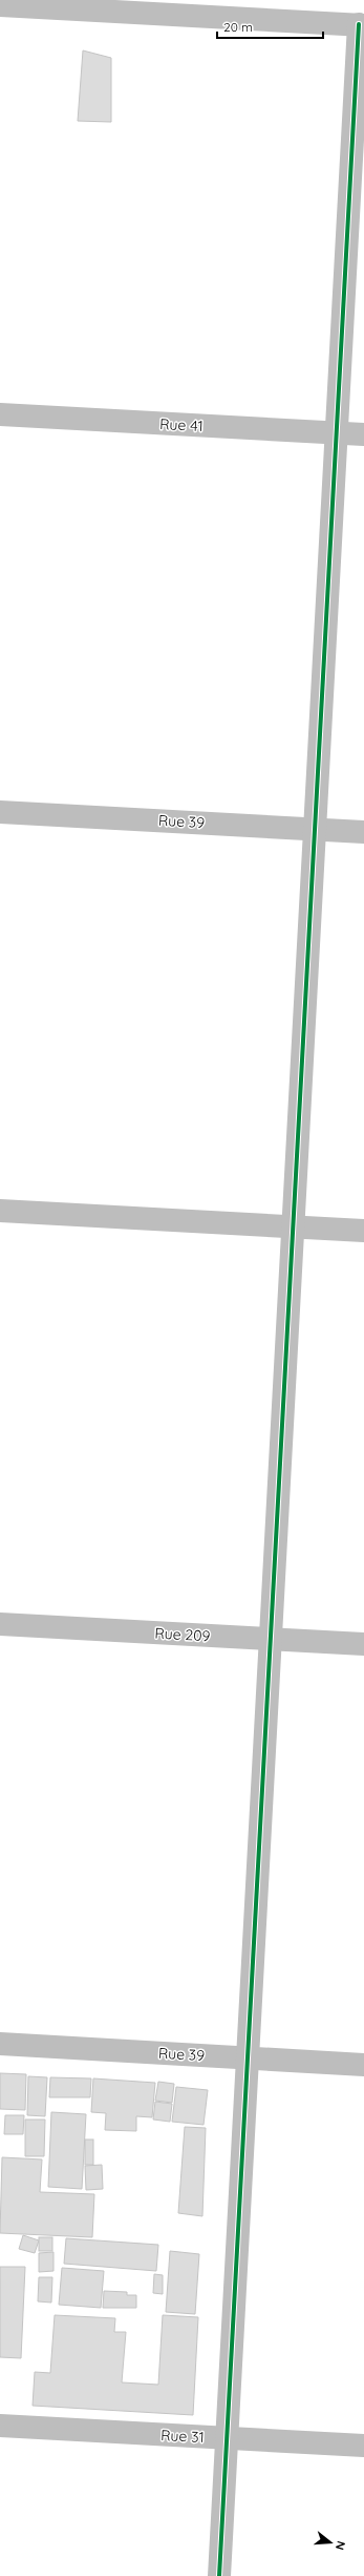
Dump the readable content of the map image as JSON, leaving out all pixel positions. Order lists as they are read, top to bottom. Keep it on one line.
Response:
{"streets":{"street":["Rue 41","Rue 39","Rue 209","Rue 31"]},"scale_bar":"20 m","north":"right"}
